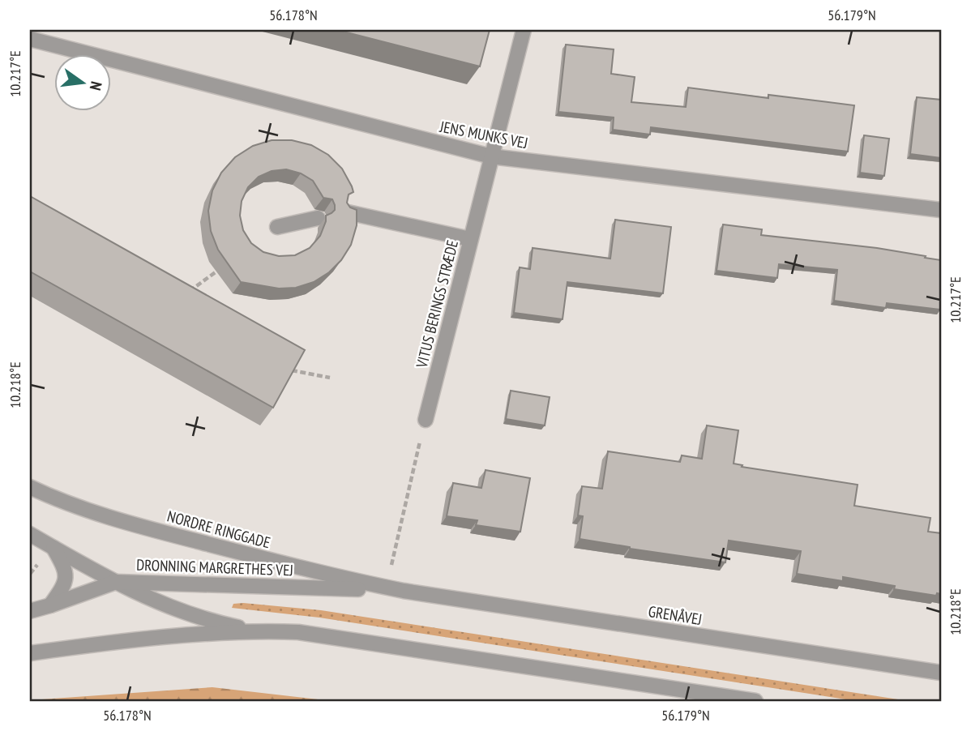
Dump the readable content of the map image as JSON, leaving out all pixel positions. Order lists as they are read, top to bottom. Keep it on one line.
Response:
{"streets":{"street":["JENS MUNKS VEJ","VITUS BERINGS STRÆDE","NORDRE RINGGADE","DRONNING MARGRETHES VEJ","GRENÅVEJ"]},"crossings":[["JENS MUNKS VEJ","VITUS BERINGS STRÆDE"],["NORDRE RINGGADE","DRONNING MARGRETHES VEJ"],["NORDRE RINGGADE","GRENÅVEJ"],["DRONNING MARGRETHES VEJ","GRENÅVEJ"]],"north":"right","coordinates":["56.178°N","56.179°N","10.217°E","10.218°E"]}
